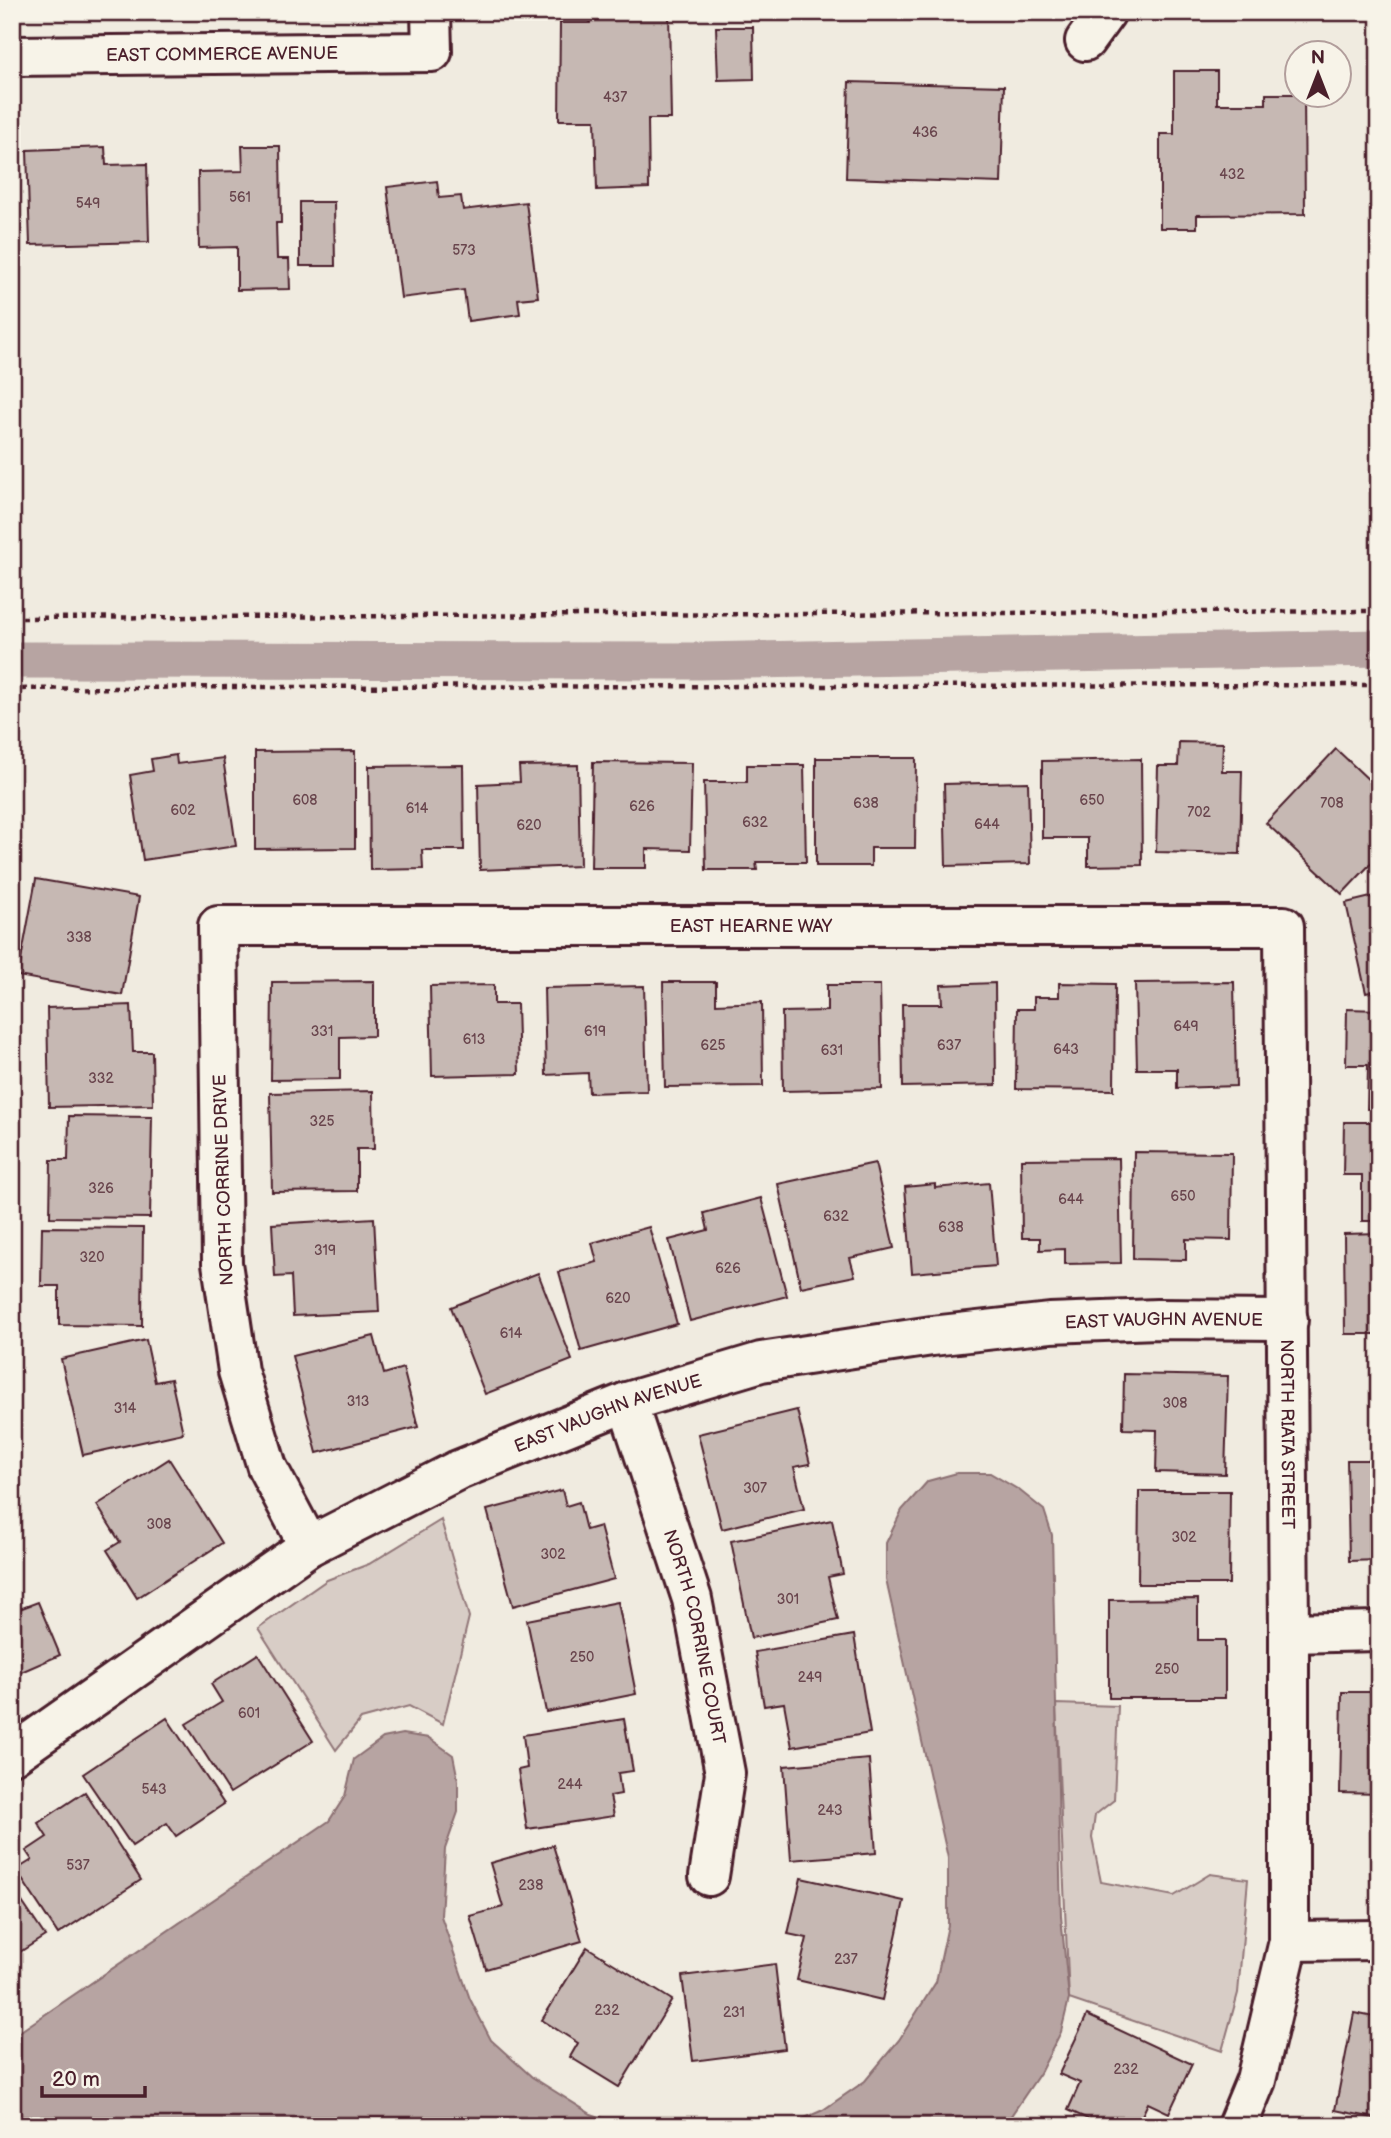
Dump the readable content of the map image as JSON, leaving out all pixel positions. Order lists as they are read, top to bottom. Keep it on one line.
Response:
{"streets":{"street":["EAST COMMERCE AVENUE","EAST HEARNE WAY","NORTH CORRINE DRIVE","EAST VAUGHN AVENUE","NORTH RIATA STREET","NORTH CORRINE COURT"]},"crossings":[["EAST HEARNE WAY","NORTH CORRINE DRIVE"],["EAST HEARNE WAY","NORTH RIATA STREET"],["NORTH CORRINE DRIVE","EAST VAUGHN AVENUE"],["EAST VAUGHN AVENUE","NORTH RIATA STREET"],["EAST VAUGHN AVENUE","NORTH CORRINE COURT"]],"house_numbers":["437","436","432","561","549","573","608","650","638","708","626","614","602","702","632","644","620","338","649","331","619","613","625","637","643","631","332","325","326","650","644","632","638","319","320","626","620","614","313","308","314","307","308","302","302","301","250","250","249","601","244","543","243","537","238","237","232","231","232"],"scale_bar":"20 m","north":"top"}
